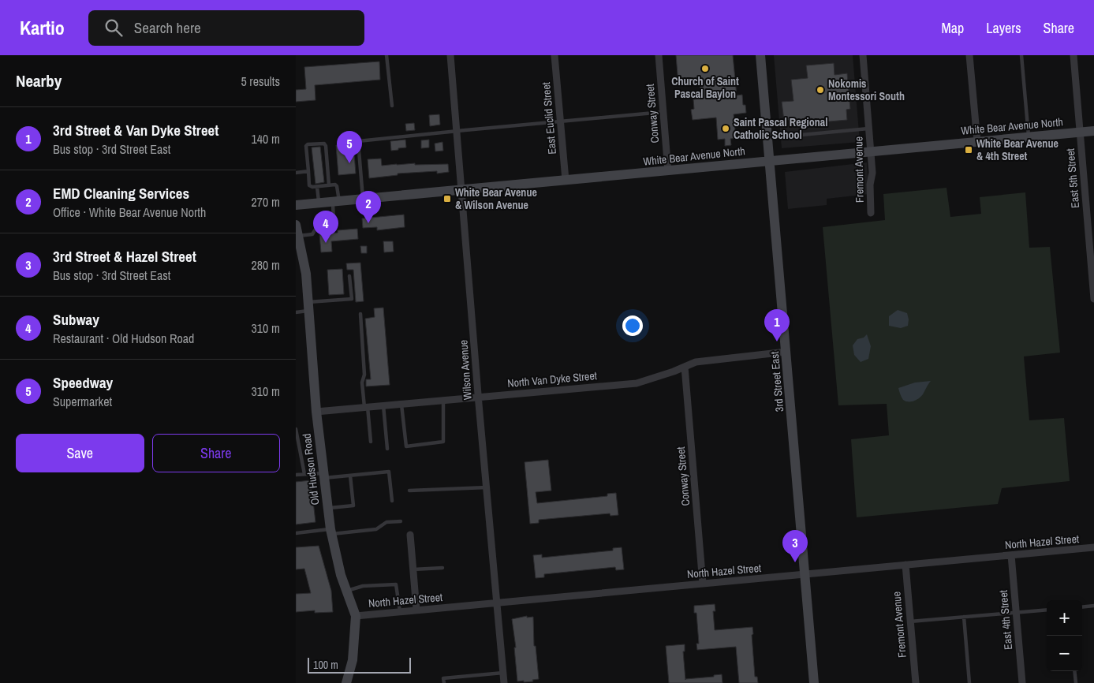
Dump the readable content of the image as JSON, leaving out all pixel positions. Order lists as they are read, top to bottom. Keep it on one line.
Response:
{"streets":{"street":["Conway Street","East Euclid Street","White Bear Avenue North","Fremont Avenue","East 5th Street","Wilson Avenue","North Van Dyke Street","3rd Street East","Old Hudson Road","North Hazel Street","East 4th Street"]},"crossings":[["Conway Street","White Bear Avenue North"],["Conway Street","North Van Dyke Street"],["Conway Street","North Hazel Street"],["East Euclid Street","White Bear Avenue North"],["White Bear Avenue North","Fremont Avenue"],["White Bear Avenue North","East 5th Street"],["White Bear Avenue North","Wilson Avenue"],["White Bear Avenue North","3rd Street East"],["Fremont Avenue","North Hazel Street"],["Wilson Avenue","North Van Dyke Street"],["Wilson Avenue","North Hazel Street"],["North Van Dyke Street","3rd Street East"],["North Van Dyke Street","Old Hudson Road"],["3rd Street East","North Hazel Street"],["Old Hudson Road","North Hazel Street"],["North Hazel Street","East 4th Street"]],"places":{"other":["Church of Saint Pascal Baylon","Nokomis Montessori South","Saint Pascal Regional Catholic School"],"transit":["White Bear Avenue & 4th Street","White Bear Avenue & Wilson Avenue"]},"scale_bar":"100 m","page":{"header":"Kartio","search":"Search here","nav":["Map","Layers","Share"],"heading":["Nearby","5 results"],"list":[{"mark":"1","name":"3rd Street & Van Dyke Street","note":"Bus stop · 3rd Street East","value":"140 m"},{"mark":"2","name":"EMD Cleaning Services","note":"Office · White Bear Avenue North","value":"270 m"},{"mark":"3","name":"3rd Street & Hazel Street","note":"Bus stop · 3rd Street East","value":"280 m"},{"mark":"4","name":"Subway","note":"Restaurant · Old Hudson Road","value":"310 m"},{"mark":"5","name":"Speedway","note":"Supermarket","value":"310 m"}],"pins":["5","2","4","1","3"],"buttons":["Save","Share"],"map_buttons":["+","−"],"scale":"100 m"}}
